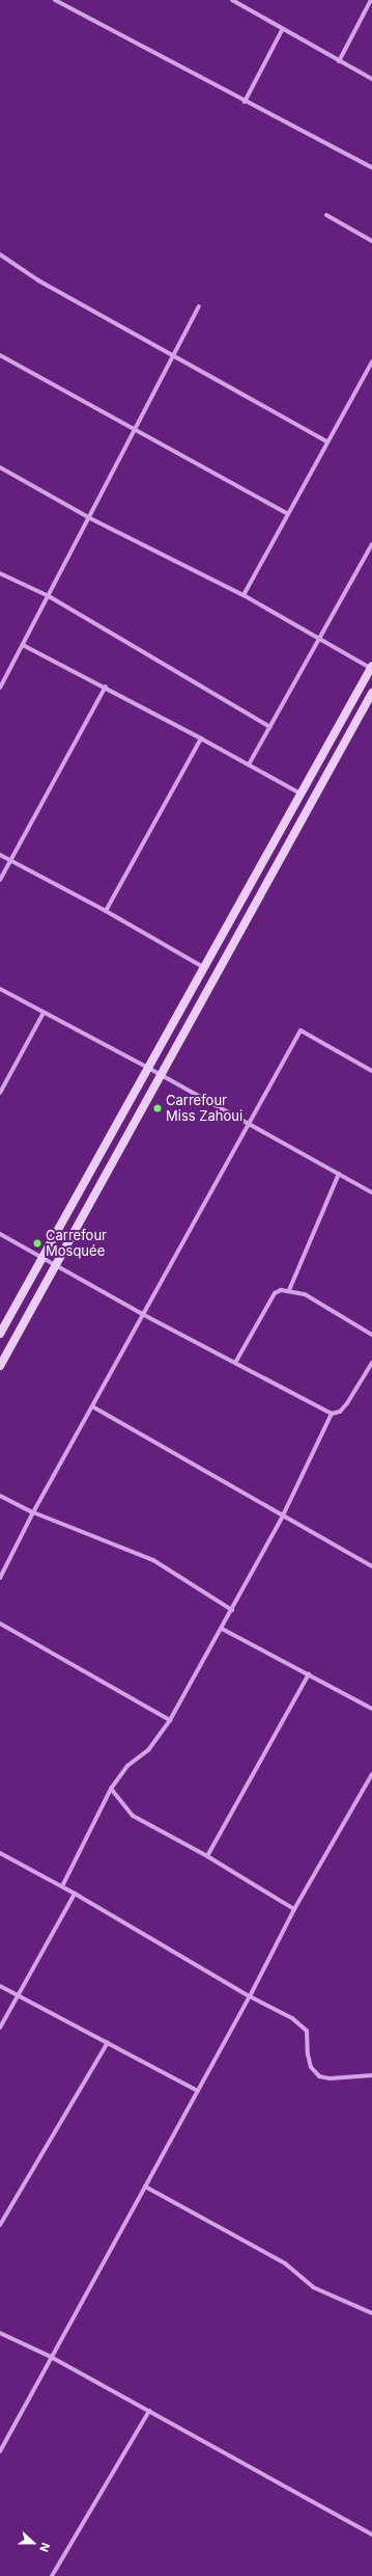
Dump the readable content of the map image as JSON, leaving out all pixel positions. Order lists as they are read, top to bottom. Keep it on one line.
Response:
{"places":["Carrefour Miss Zahoui","Carrefour Mosquée"],"north":"right"}
